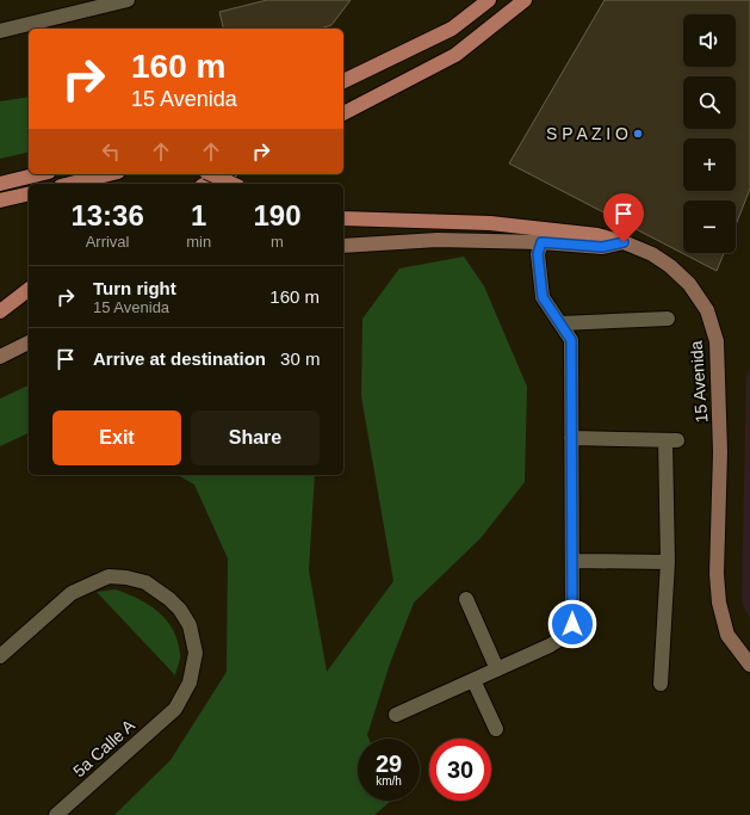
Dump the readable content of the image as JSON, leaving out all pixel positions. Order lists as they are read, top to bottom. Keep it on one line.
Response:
{"streets":{"street":["15 Avenida","5a Calle A"]},"places":["S P A Z I O"],"page":{"map_buttons":["+","−"],"turn":["160 m","15 Avenida"],"eta":["13:36","Arrival","1","min","190","m"],"list":[{"name":"Turn right","note":"15 Avenida","value":"160 m"},{"name":"Arrive at destination","value":"30 m"}],"buttons":["Exit","Share"],"speed":"29 km/h","limit":"30"}}
